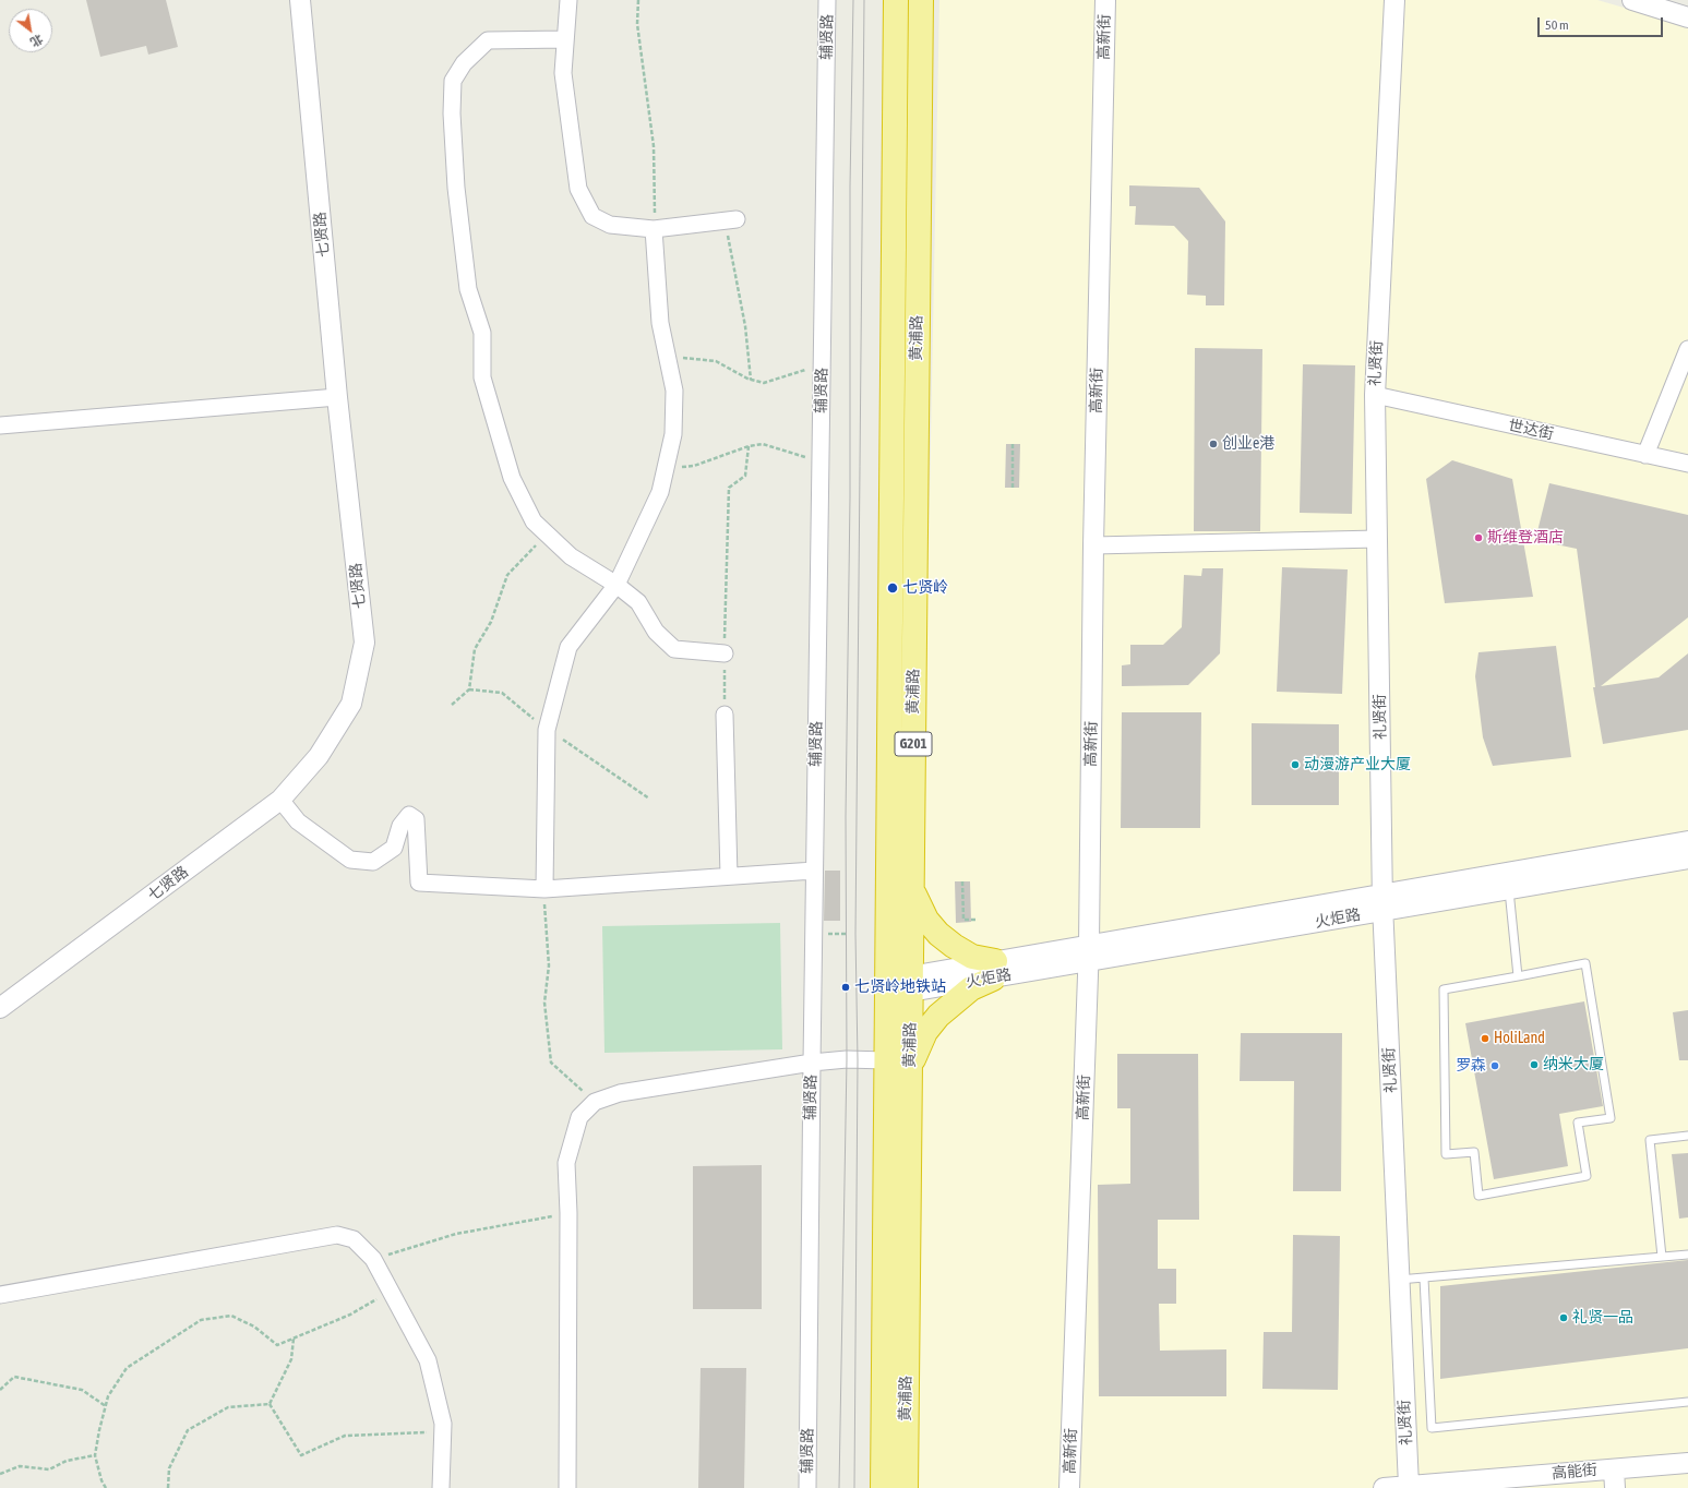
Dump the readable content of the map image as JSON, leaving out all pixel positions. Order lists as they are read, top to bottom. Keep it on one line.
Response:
{"streets":{"highway":["黄浦路","G201"],"street":["辅贤路","高新街","七贤路","礼贤街","世达街","火炬路","高能街"]},"crossings":[["高新街","火炬路"],["黄浦路","火炬路"],["礼贤街","世达街"],["礼贤街","火炬路"],["礼贤街","高能街"]],"places":["创业e港","斯维登酒店","七贤岭","动漫游产业大厦","七贤岭地铁站","HoliLand","纳米大厦","罗森","礼贤一品"],"scale_bar":"50 m","north":"bottom right"}
